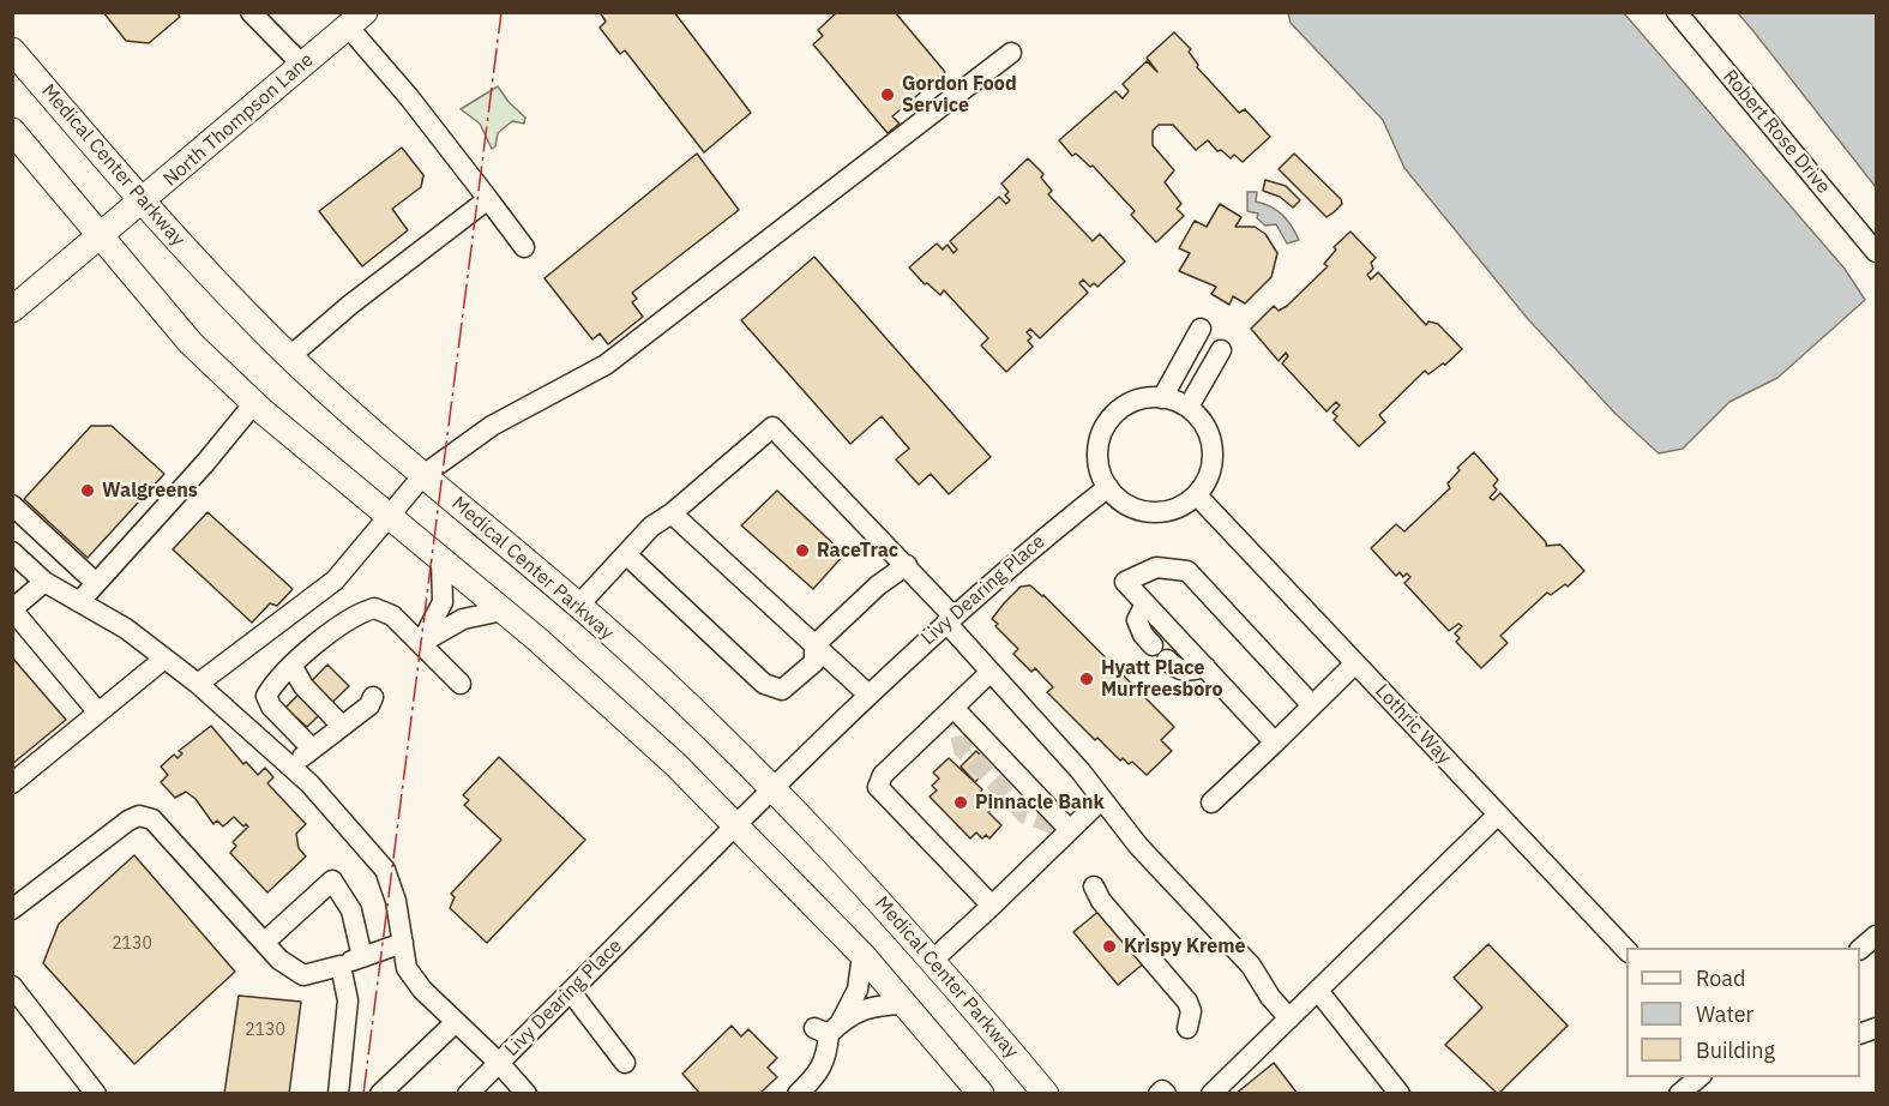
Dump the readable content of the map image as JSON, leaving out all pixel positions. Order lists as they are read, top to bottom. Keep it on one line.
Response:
{"streets":{"main road":["North Thompson Lane","Medical Center Parkway"],"street":["Robert Rose Drive","Livy Dearing Place","Lothric Way"]},"crossings":[["North Thompson Lane","Medical Center Parkway"],["Medical Center Parkway","Livy Dearing Place"],["Livy Dearing Place","Lothric Way"]],"places":["Gordon Food Service","Walgreens","RaceTrac","Hyatt Place Murfreesboro","Pinnacle Bank","Krispy Kreme"],"house_numbers":["2130","2130"],"legend":["Road","Water","Building"]}
